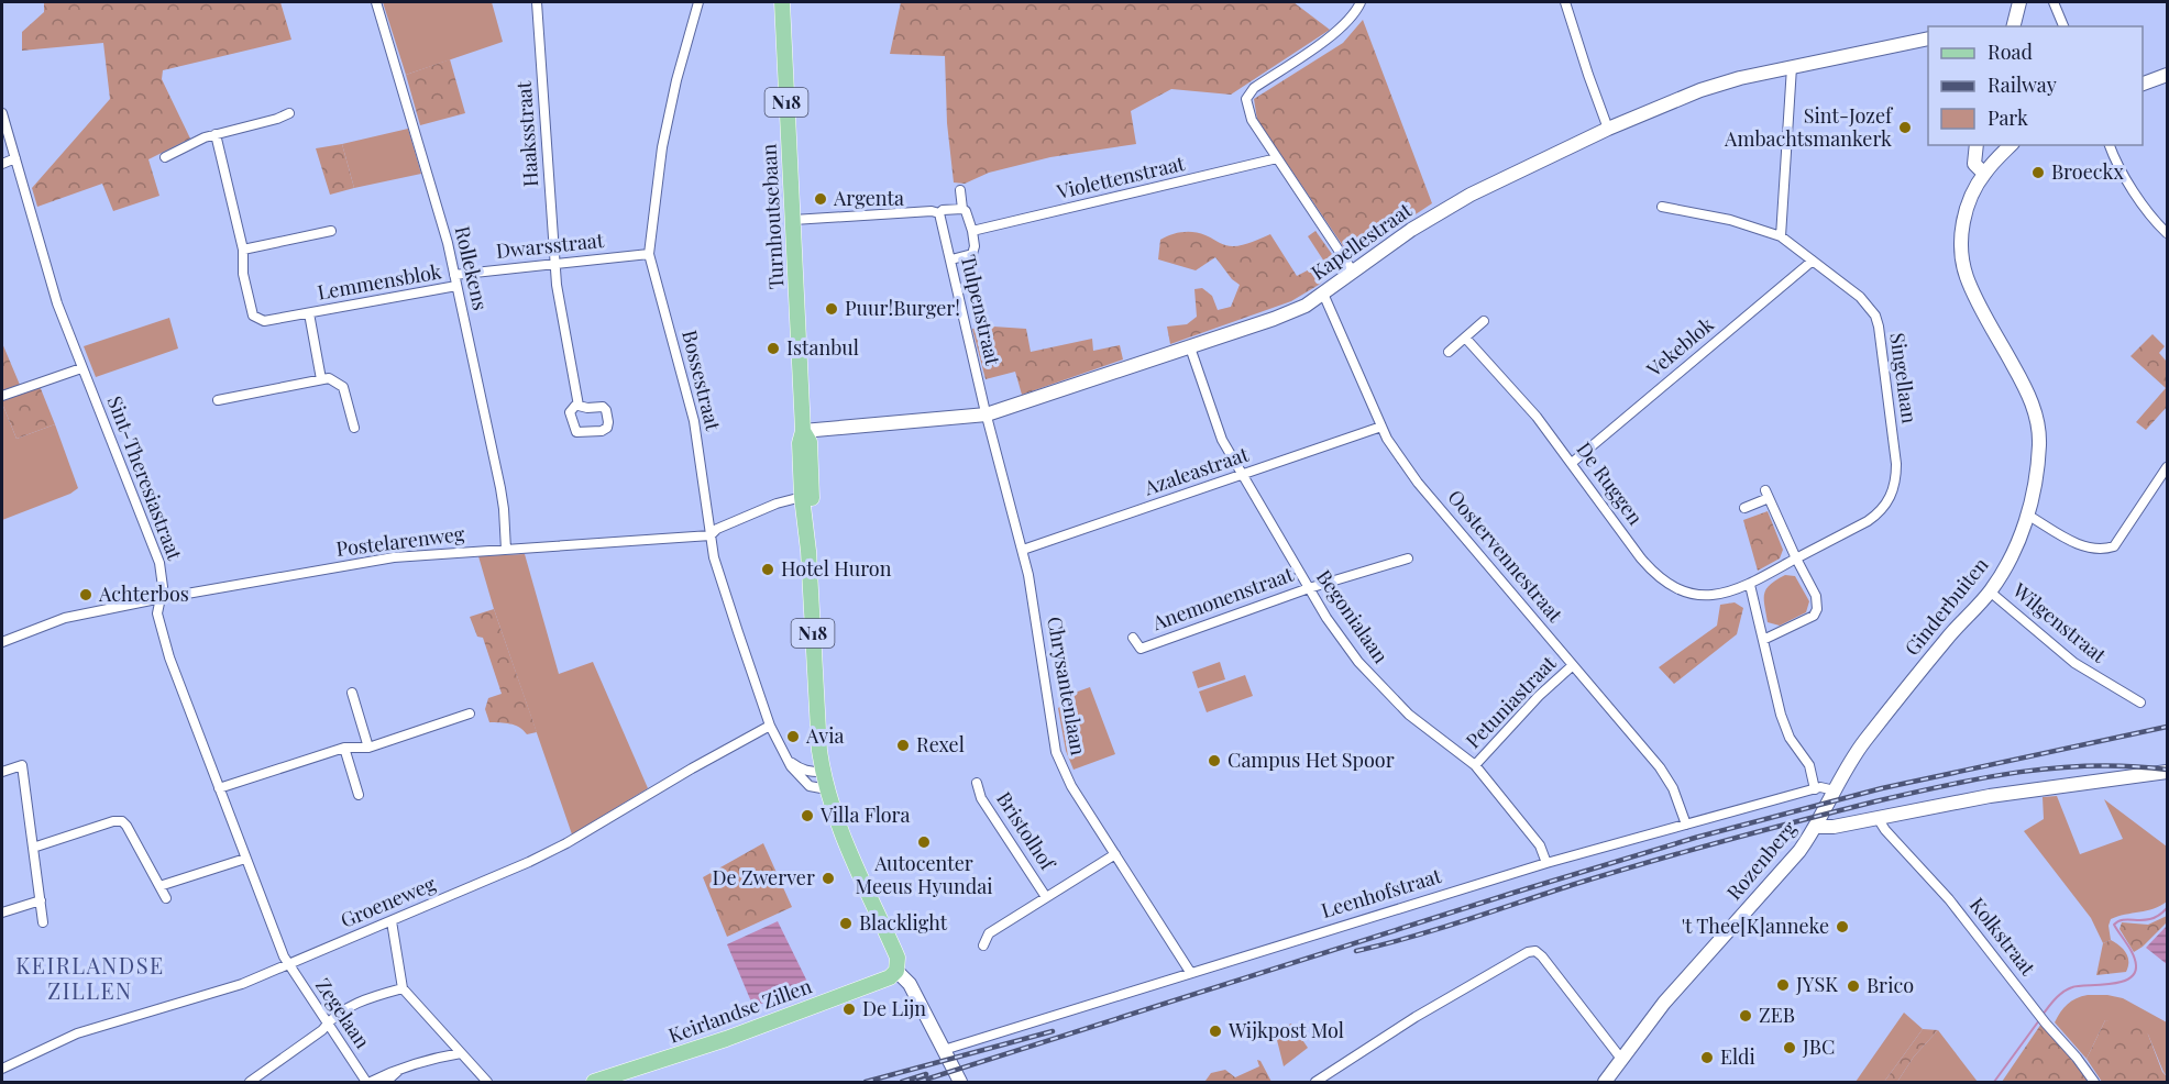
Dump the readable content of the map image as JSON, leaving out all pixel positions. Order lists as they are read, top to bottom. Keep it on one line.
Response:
{"streets":{"main road":["N18","Turnhoutsebaan","Keirlandse Zillen"],"street":["Haaksstraat","Violettenstraat","Kapellestraat","Dwarsstraat","Rollekens","Lemmensblok","Tulpenstraat","Vekeblok","Singellaan","Bossestraat","Azaleastraat","Sint-Theresiastraat","De Ruggen","Postelarenweg","Oostervennestraat","Anemonenstraat","Ginderbuiten","Begonialaan","Wilgenstraat","Chrysantenlaan","Petuniastraat","Bristolhof","Rozenberg","Leenhofstraat","Groeneweg","Kolkstraat","Zegelaan"]},"crossings":[["N18","Turnhoutsebaan"],["N18","Leenhofstraat"],["Haaksstraat","Dwarsstraat"],["Turnhoutsebaan","Kapellestraat"],["Turnhoutsebaan","Bossestraat"],["Turnhoutsebaan","Postelarenweg"],["Turnhoutsebaan","Leenhofstraat"],["Turnhoutsebaan","Keirlandse Zillen"],["Kapellestraat","Tulpenstraat"],["Kapellestraat","Oostervennestraat"],["Kapellestraat","Begonialaan"],["Kapellestraat","Chrysantenlaan"],["Dwarsstraat","Rollekens"],["Dwarsstraat","Bossestraat"],["Rollekens","Lemmensblok"],["Rollekens","Postelarenweg"],["Tulpenstraat","Chrysantenlaan"],["Vekeblok","Singellaan"],["Vekeblok","De Ruggen"],["Singellaan","De Ruggen"],["Bossestraat","Postelarenweg"],["Bossestraat","Groeneweg"],["Azaleastraat","Oostervennestraat"],["Azaleastraat","Begonialaan"],["Azaleastraat","Chrysantenlaan"],["Sint-Theresiastraat","Postelarenweg"],["Sint-Theresiastraat","Groeneweg"],["Sint-Theresiastraat","Zegelaan"],["Oostervennestraat","Petuniastraat"],["Oostervennestraat","Leenhofstraat"],["Anemonenstraat","Begonialaan"],["Ginderbuiten","Wilgenstraat"],["Ginderbuiten","Rozenberg"],["Ginderbuiten","Leenhofstraat"],["Begonialaan","Petuniastraat"],["Begonialaan","Leenhofstraat"],["Chrysantenlaan","Bristolhof"],["Chrysantenlaan","Leenhofstraat"],["Rozenberg","Kolkstraat"],["Groeneweg","Zegelaan"]],"districts":["KEIRLANDSE ZILLEN"],"places":["Sint-Jozef Ambachtsmankerk","Broeckx","Argenta","Puur!Burger!","Istanbul","Hotel Huron","Achterbos","Avia","Rexel","Campus Het Spoor","Villa Flora","Autocenter Meeus Hyundai","De Zwerver","Blacklight","'t Thee[K]anneke","JYSK","Brico","De Lijn","ZEB","Wijkpost Mol","JBC","Eldi"],"legend":["Road","Railway","Park"]}
